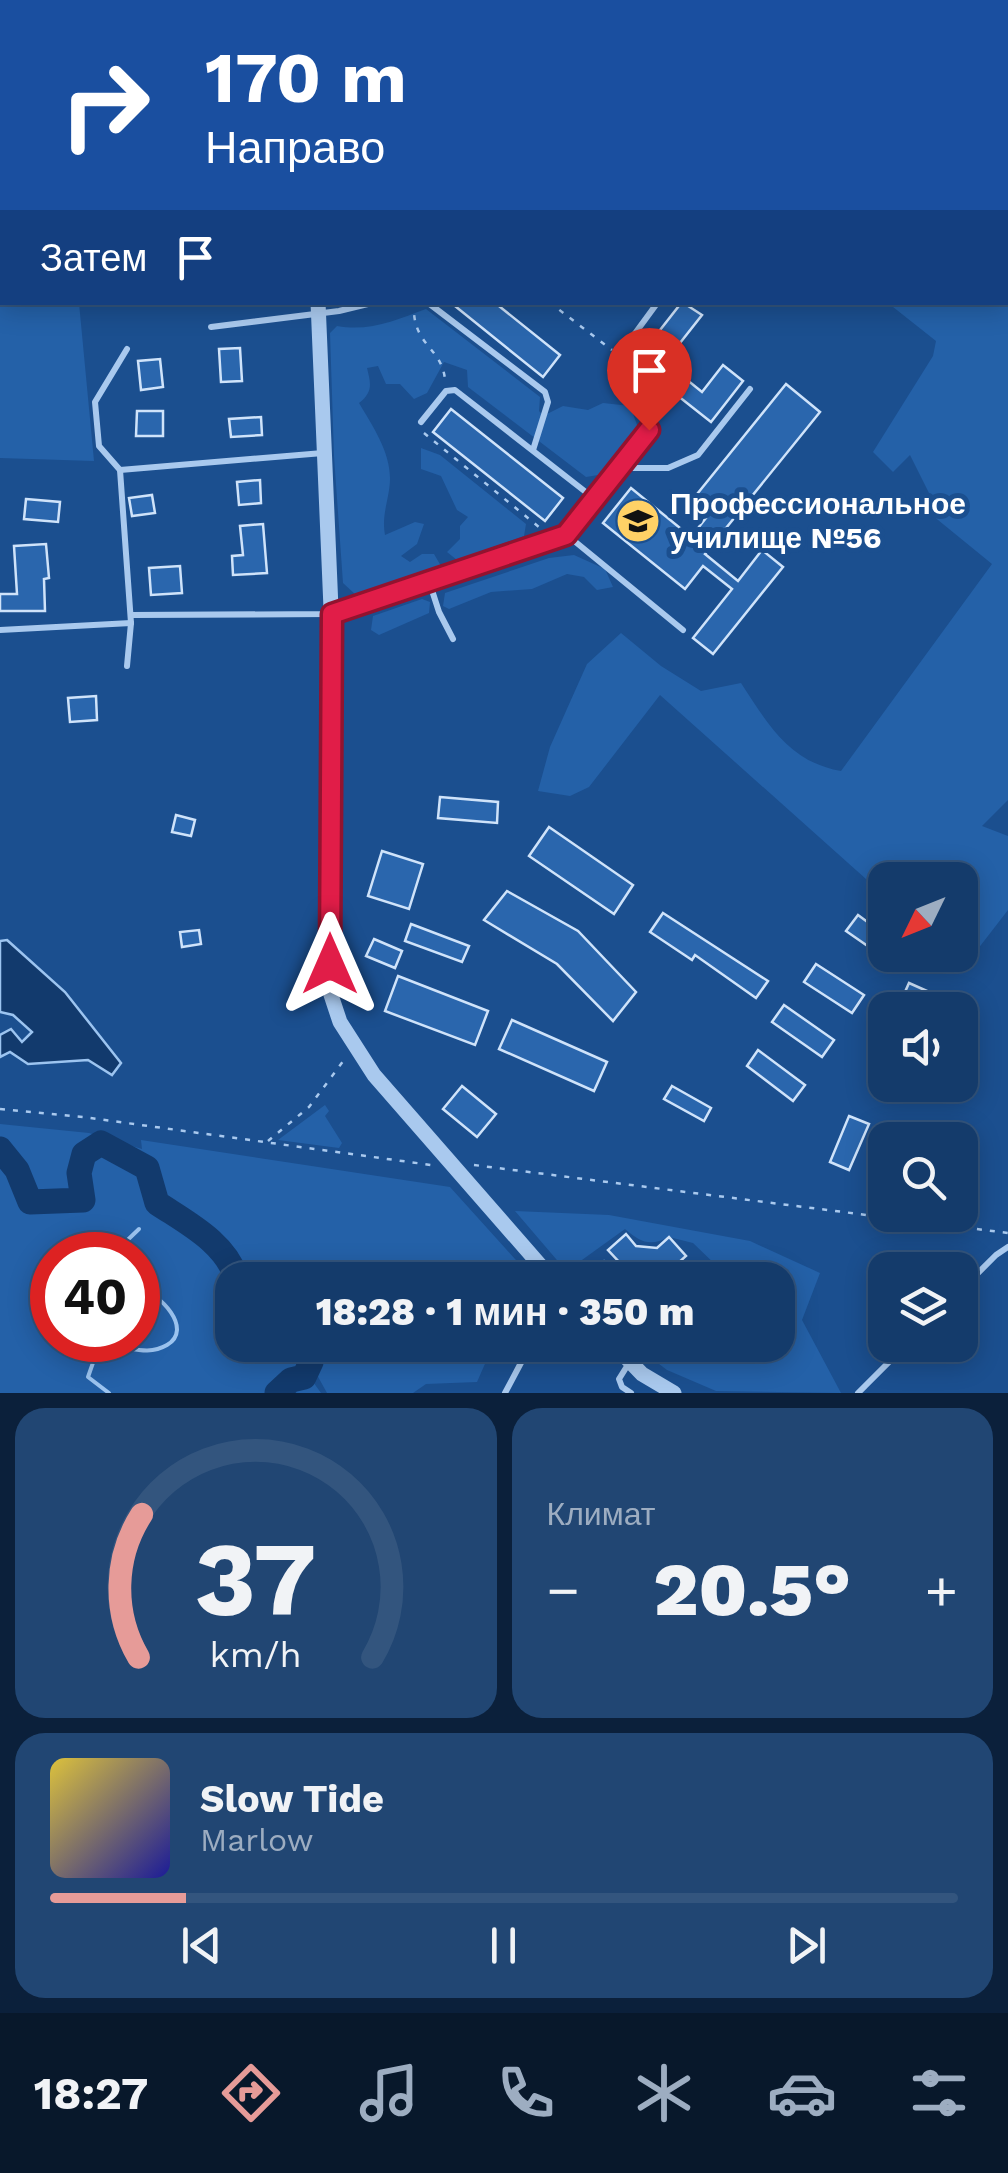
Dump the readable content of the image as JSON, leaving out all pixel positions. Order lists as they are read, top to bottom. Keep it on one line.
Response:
{"places":{"school or university":["Профессиональное училище №56"]},"north":"bottom left","page":{"turn":["170 m","Направо"],"then":"Затем","limit":"40","trip":"18:28 · 1 мин · 350 m","tile":"Климат","heat":["−","20.5°","+"],"song":["Slow Tide","Marlow"],"tabs":"18:27","gauge":["37","km/h"]}}
